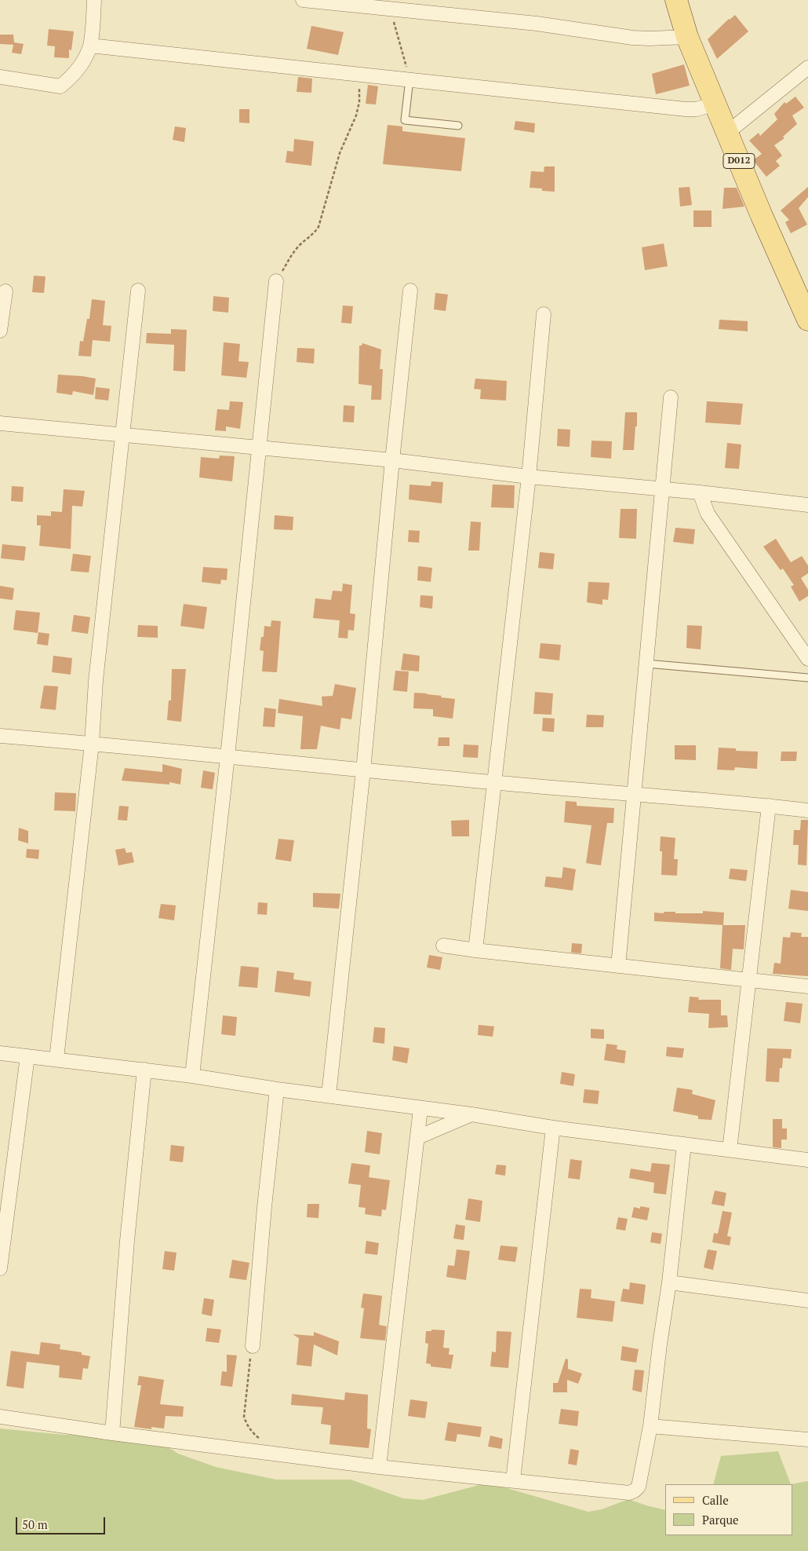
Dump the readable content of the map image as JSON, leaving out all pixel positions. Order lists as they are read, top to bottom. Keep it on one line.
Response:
{"streets":{"main road":["D012"]},"legend":["Calle","Parque"],"scale_bar":"50 m"}
